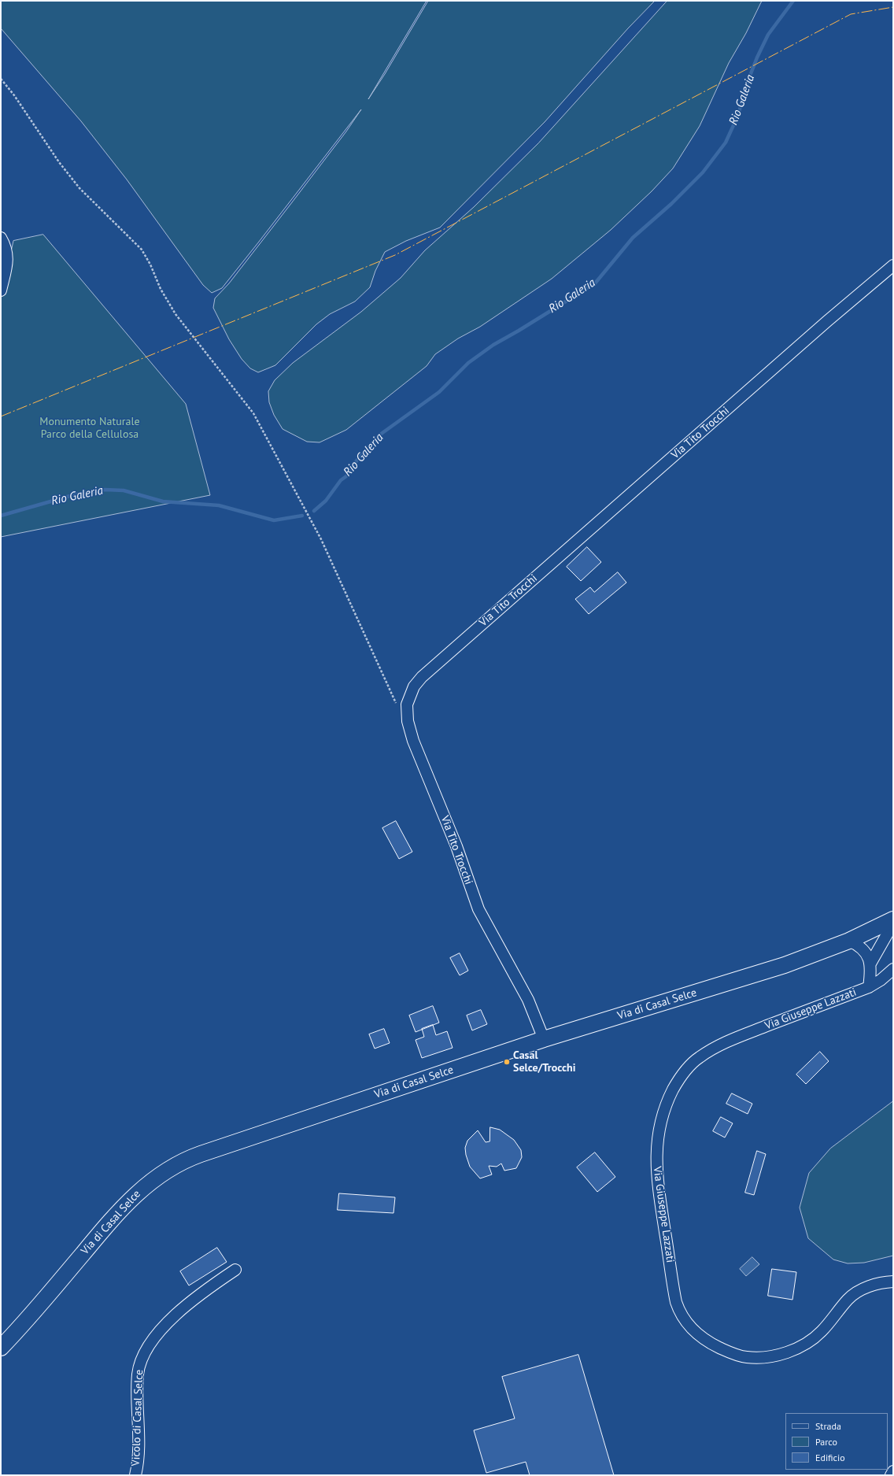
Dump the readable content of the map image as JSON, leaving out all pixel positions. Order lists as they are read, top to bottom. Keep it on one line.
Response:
{"streets":{"main road":["Via di Casal Selce"],"street":["Via Tito Trocchi","Via Giuseppe Lazzati","Vicolo di Casal Selce"]},"crossings":[["Via Tito Trocchi","Via di Casal Selce"]],"water":["Rio Galeria"],"parks":["Monumento Naturale Parco della Cellulosa"],"places":["Casal Selce/Trocchi"],"legend":["Strada","Parco","Edificio"]}
